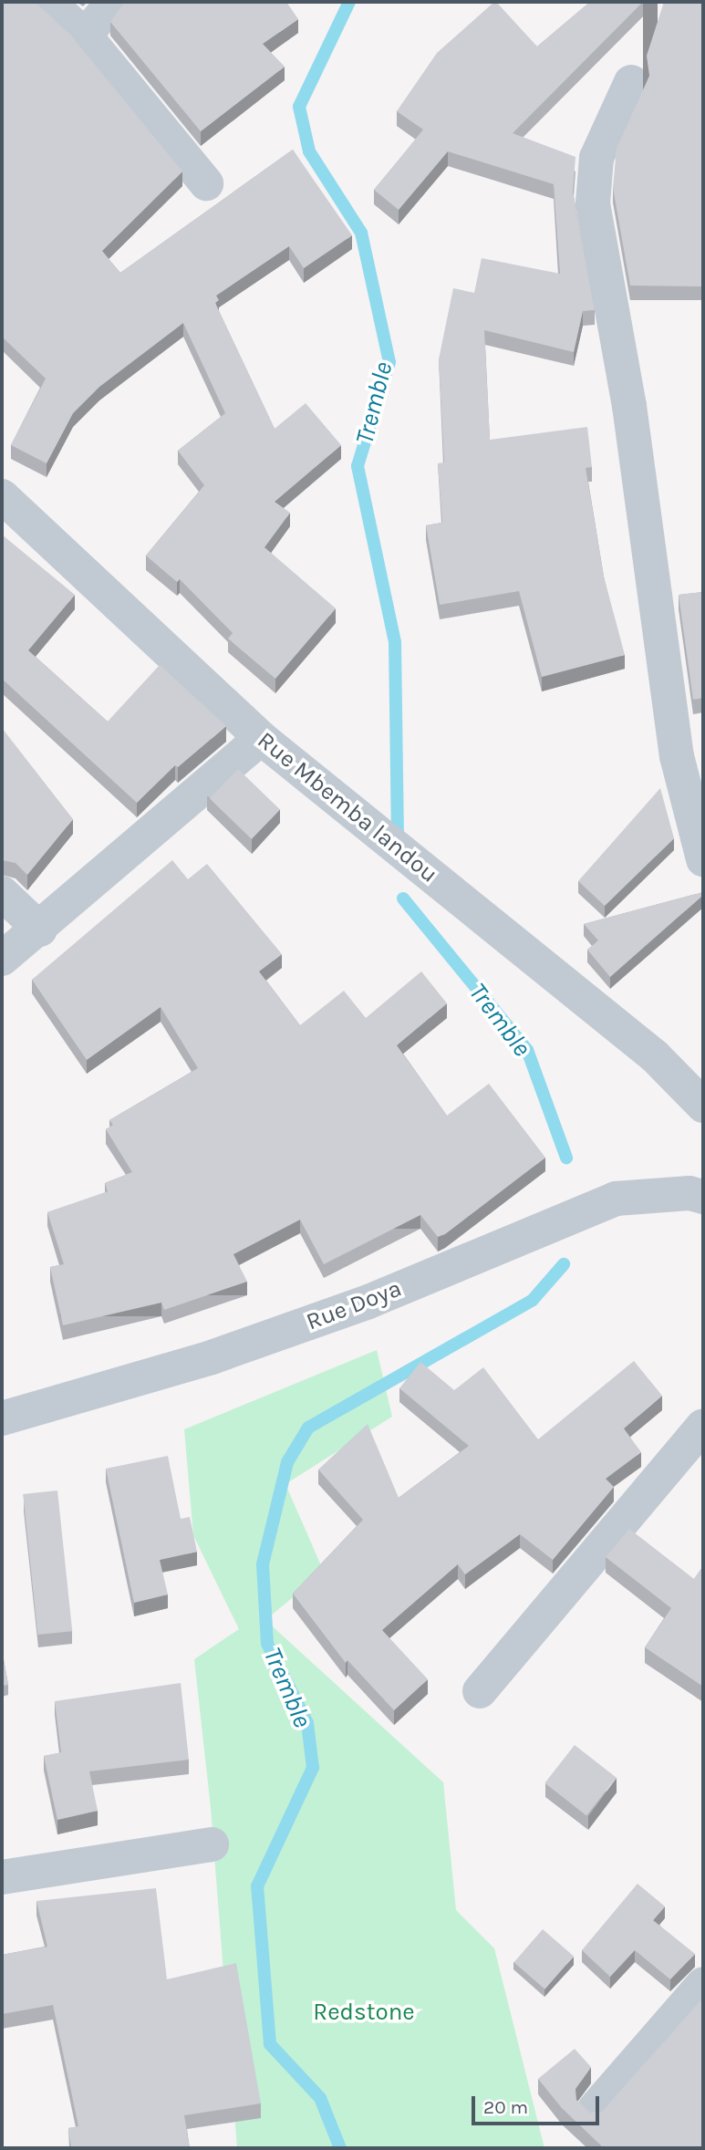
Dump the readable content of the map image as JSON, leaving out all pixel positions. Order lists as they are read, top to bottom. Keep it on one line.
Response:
{"streets":{"street":["Rue Mbemba landou","Rue Doya"]},"water":["Tremble"],"parks":["Redstone"],"scale_bar":"20 m"}
